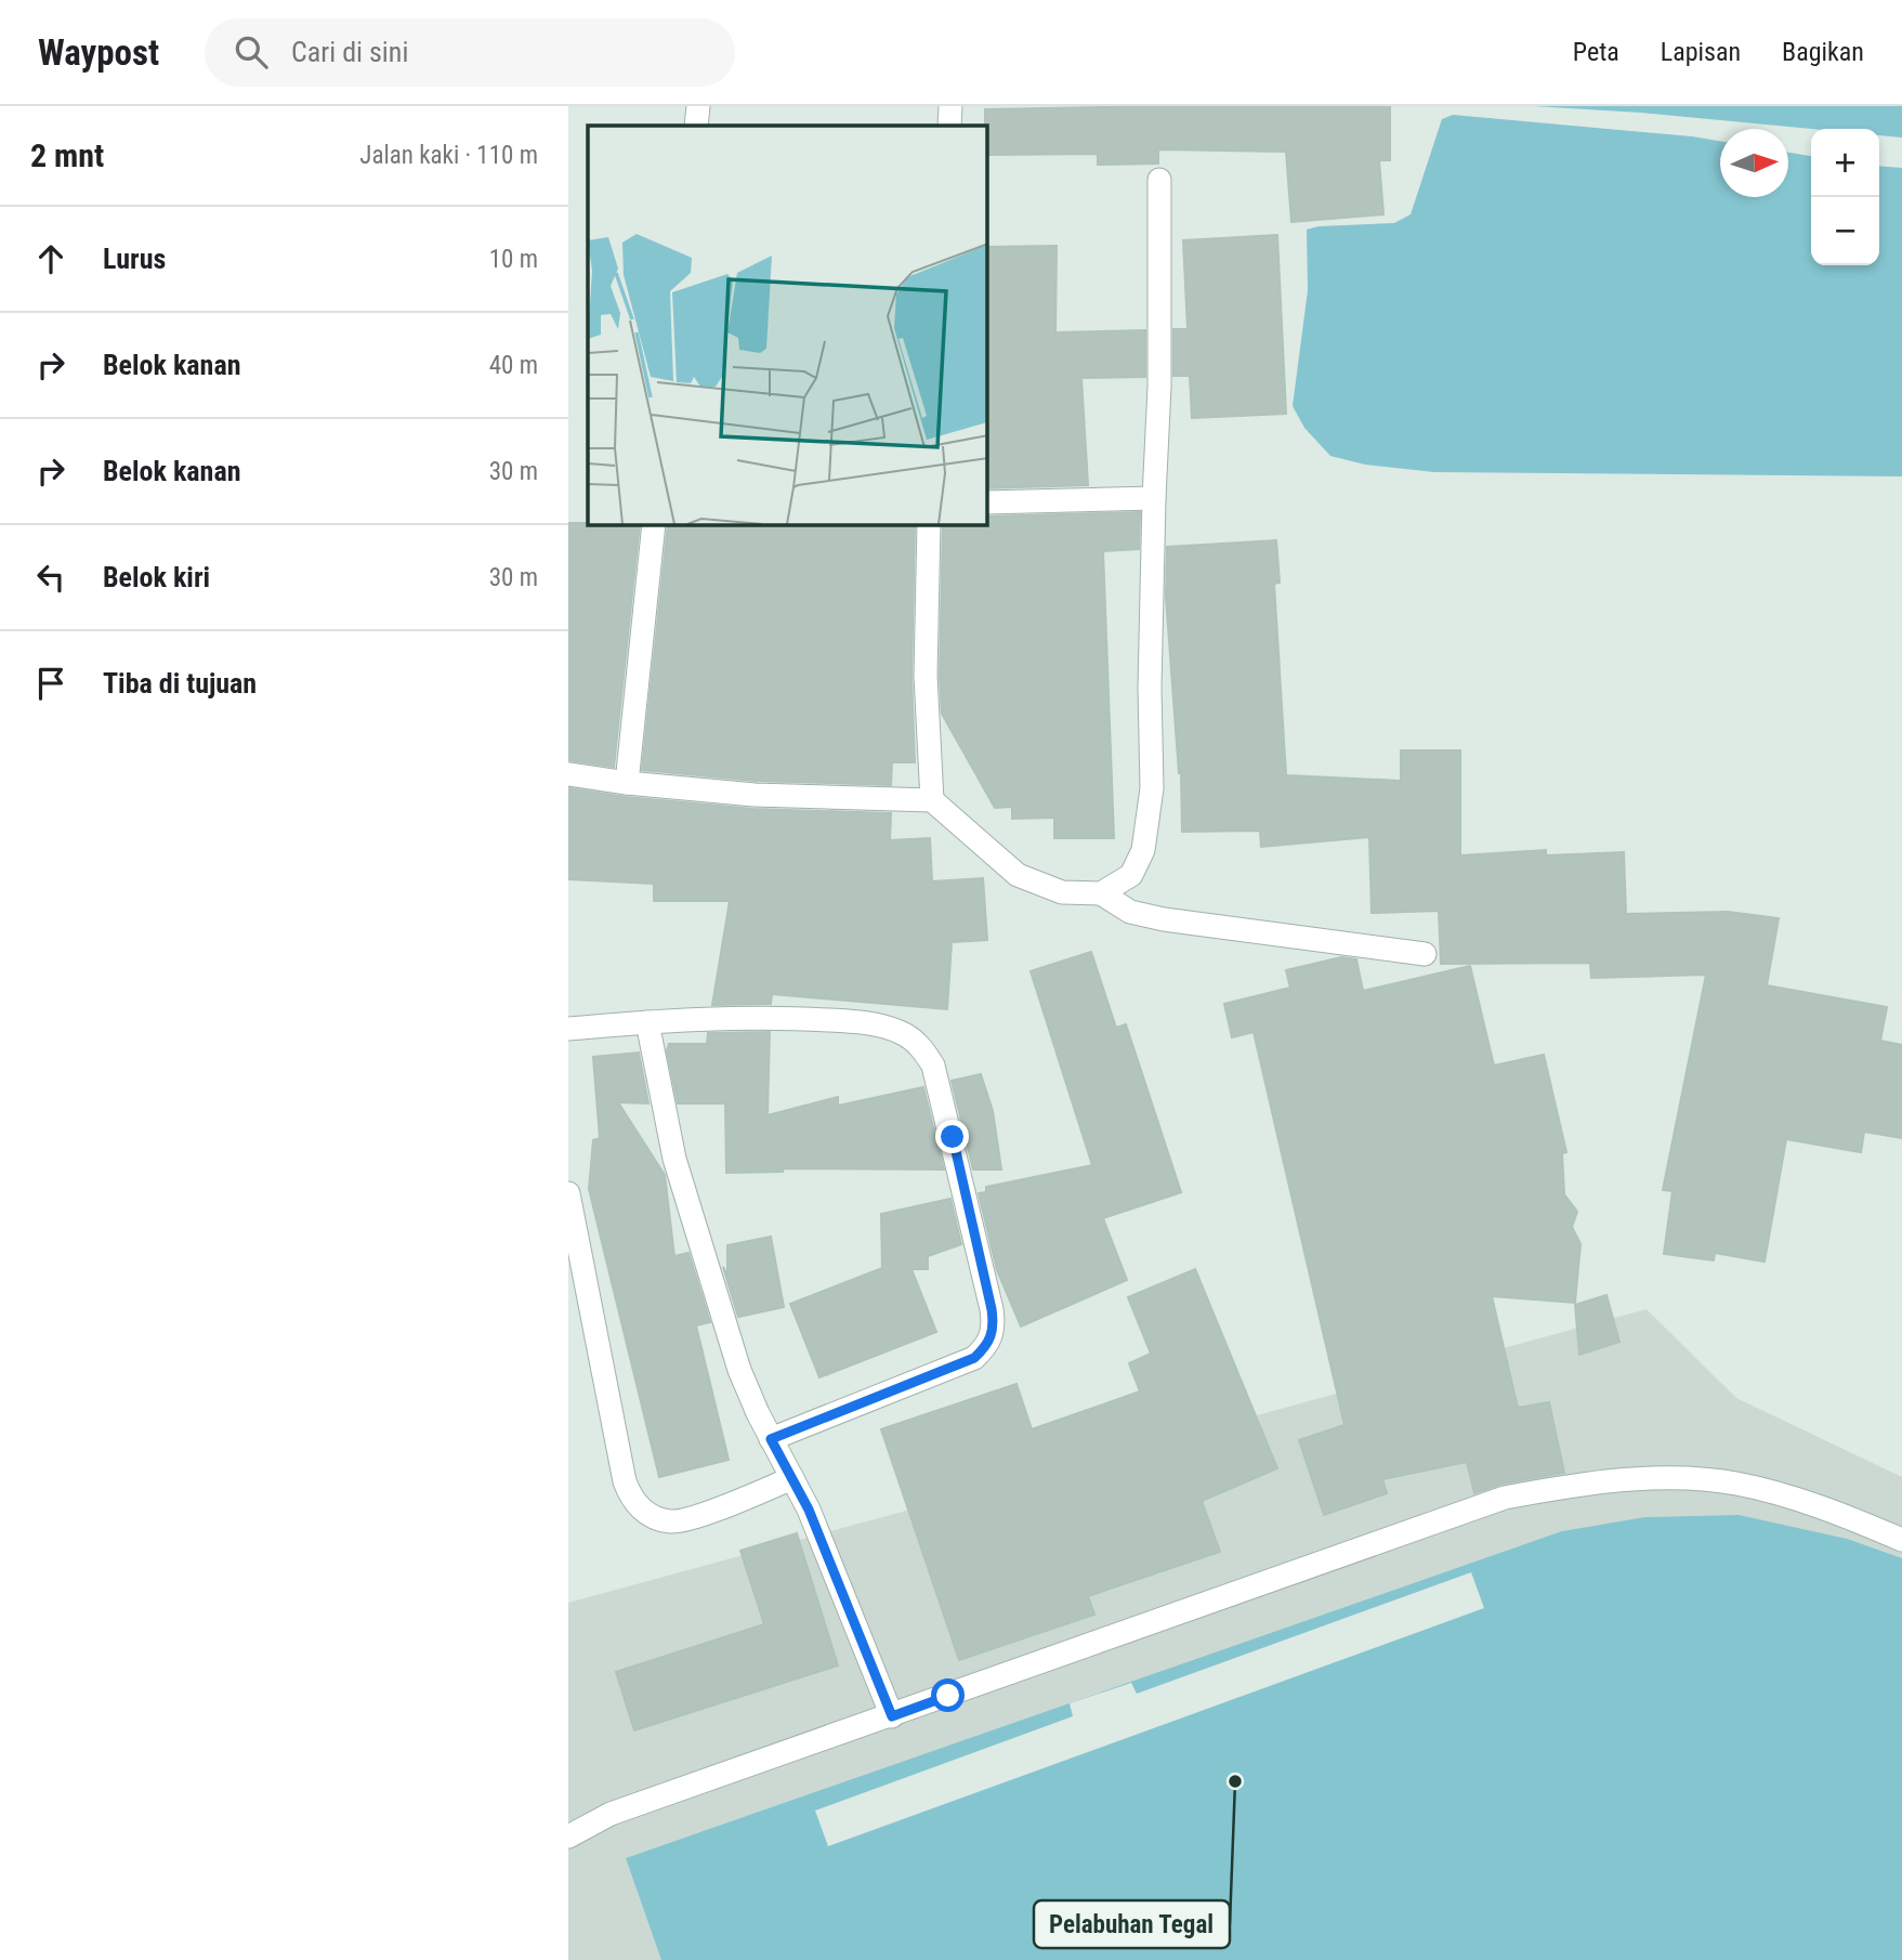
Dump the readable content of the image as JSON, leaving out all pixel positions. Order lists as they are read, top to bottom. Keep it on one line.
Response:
{"places":["Pelabuhan Tegal"],"north":"right","page":{"header":"Waypost","search":"Cari di sini","nav":["Peta","Lapisan","Bagikan"],"heading":["2 mnt","Jalan kaki · 110 m"],"map_buttons":["+","−"],"list":[["Lurus","10 m"],["Belok kanan","40 m"],["Belok kanan","30 m"],["Belok kiri","30 m"],"Tiba di tujuan"]}}
